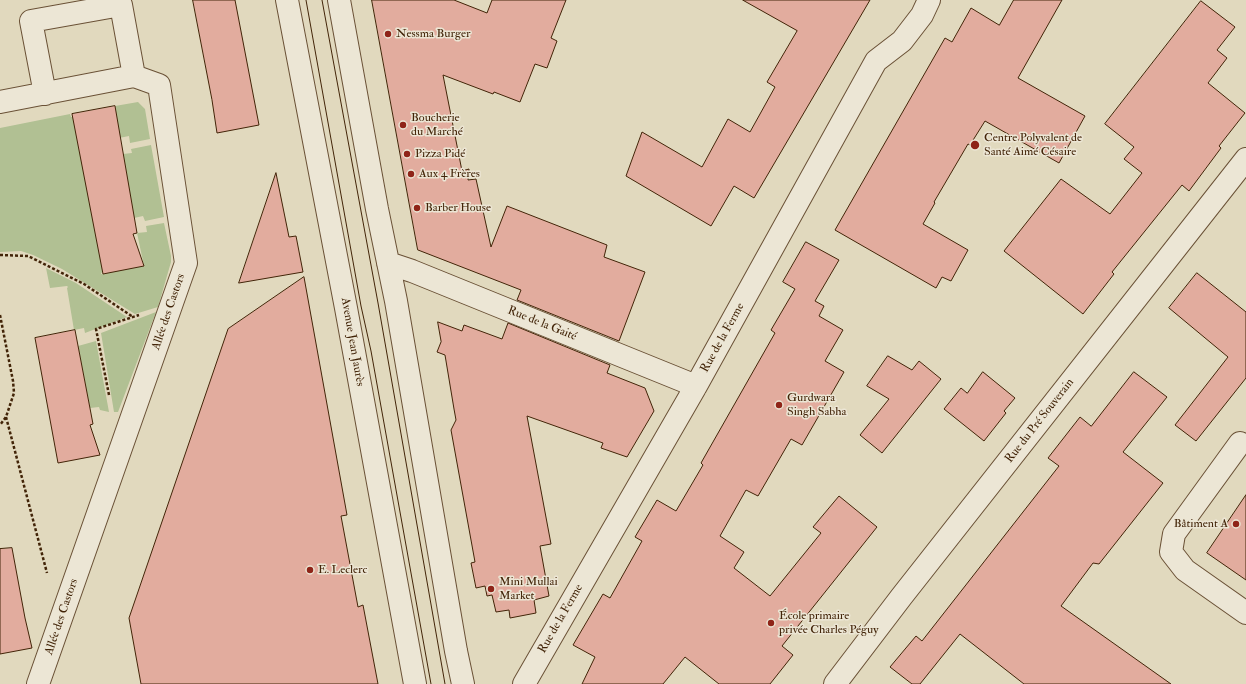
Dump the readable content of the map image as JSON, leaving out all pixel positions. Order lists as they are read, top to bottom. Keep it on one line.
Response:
{"streets":{"street":["Allée des Castors","Rue de la Gaité","Rue de la Ferme","Avenue Jean Jaurès","Rue du Pré Souverain"]},"crossings":[["Rue de la Gaité","Rue de la Ferme"]],"places":["Nessma Burger","Boucherie du Marché","Centre Polyvalent de Santé Aimé Césaire","Pizza Pidé","Aux 4 Frères","Barber House","Gurdwara Singh Sabha","Bâtiment A","E. Leclerc","Mini Mullai Market","École primaire privée Charles Péguy"]}
